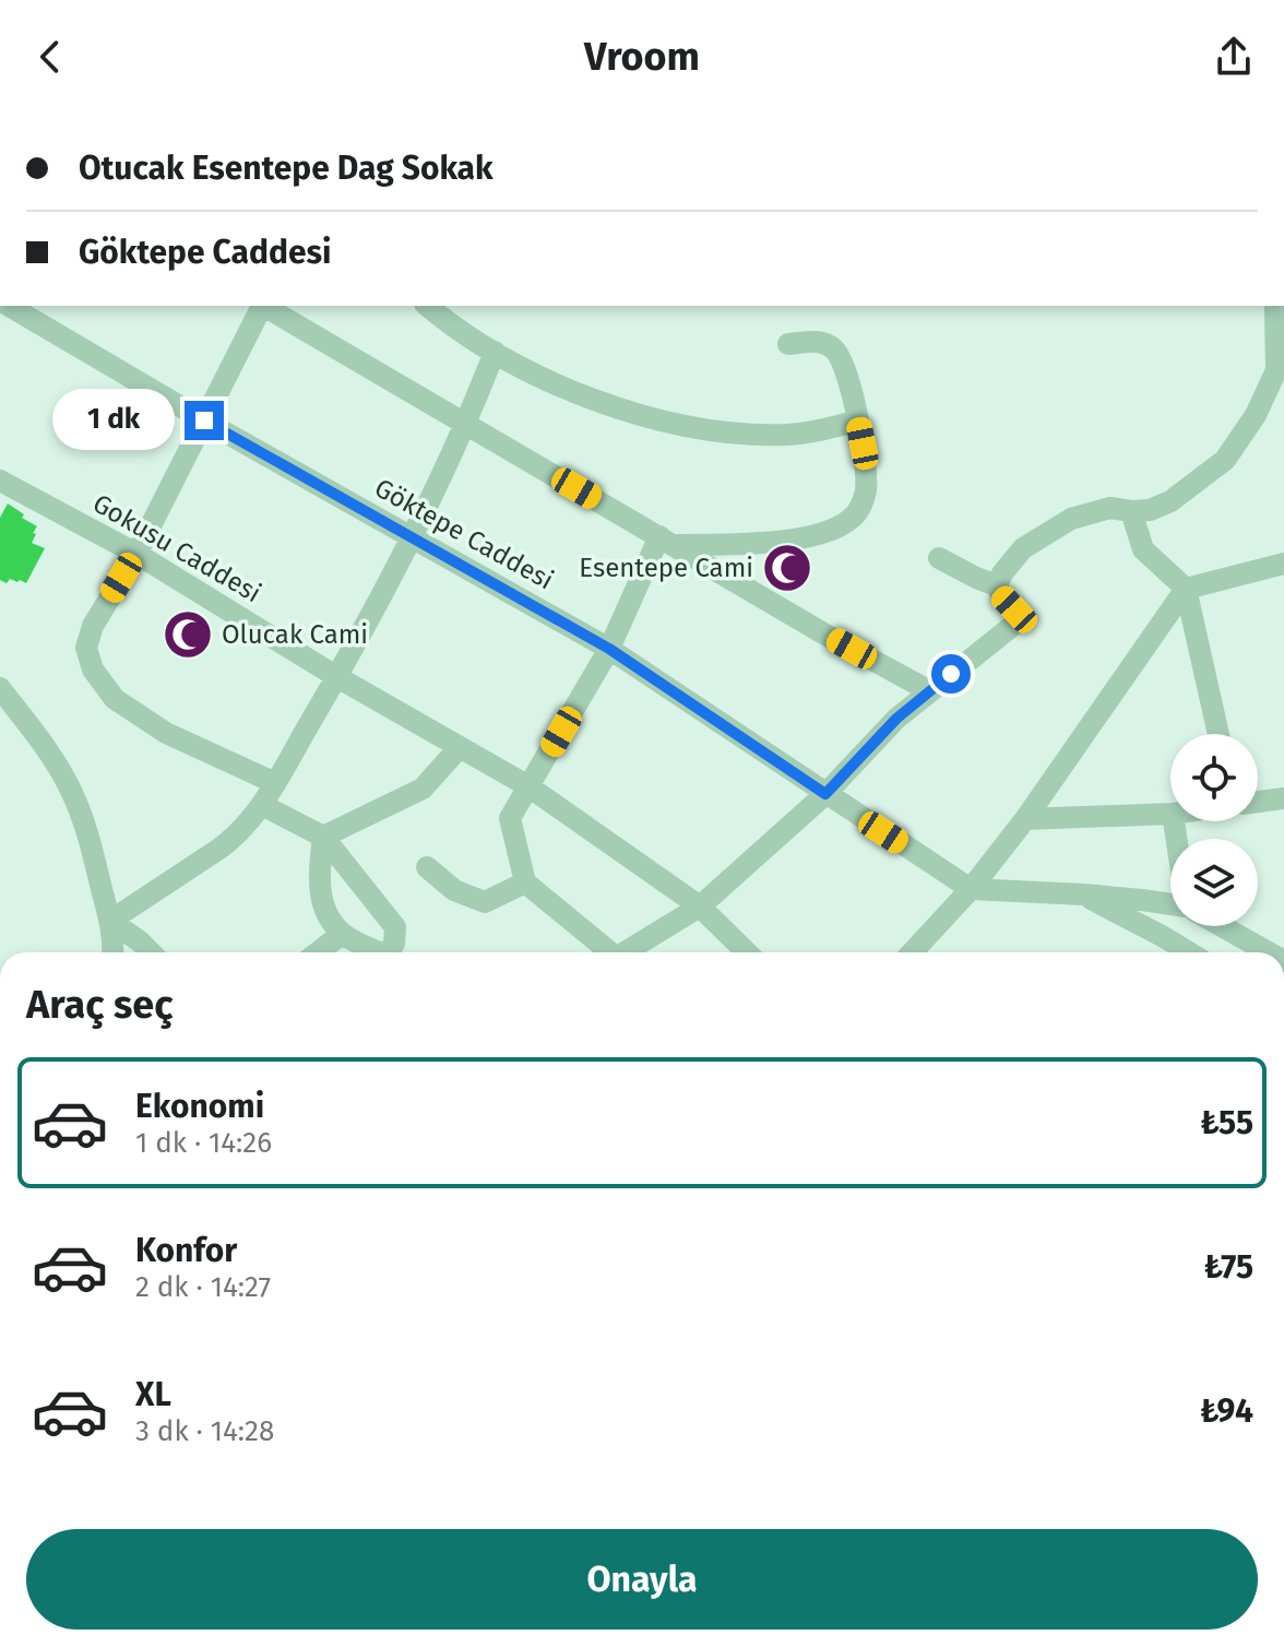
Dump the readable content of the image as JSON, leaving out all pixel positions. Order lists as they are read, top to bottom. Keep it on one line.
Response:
{"streets":{"street":["Göktepe Caddesi","Gokusu Caddesi"]},"places":{"mosque":["Esentepe Cami","Olucak Cami"]},"page":{"header":"Vroom","banner":["Otucak Esentepe Dag Sokak","Göktepe Caddesi"],"bubble":"1 dk","heading":"Araç seç","list":[{"name":"Ekonomi","note":"1 dk · 14:26","value":"₺55"},{"name":"Konfor","note":"2 dk · 14:27","value":"₺75"},{"name":"XL","note":"3 dk · 14:28","value":"₺94"}],"buttons":"Onayla"}}
